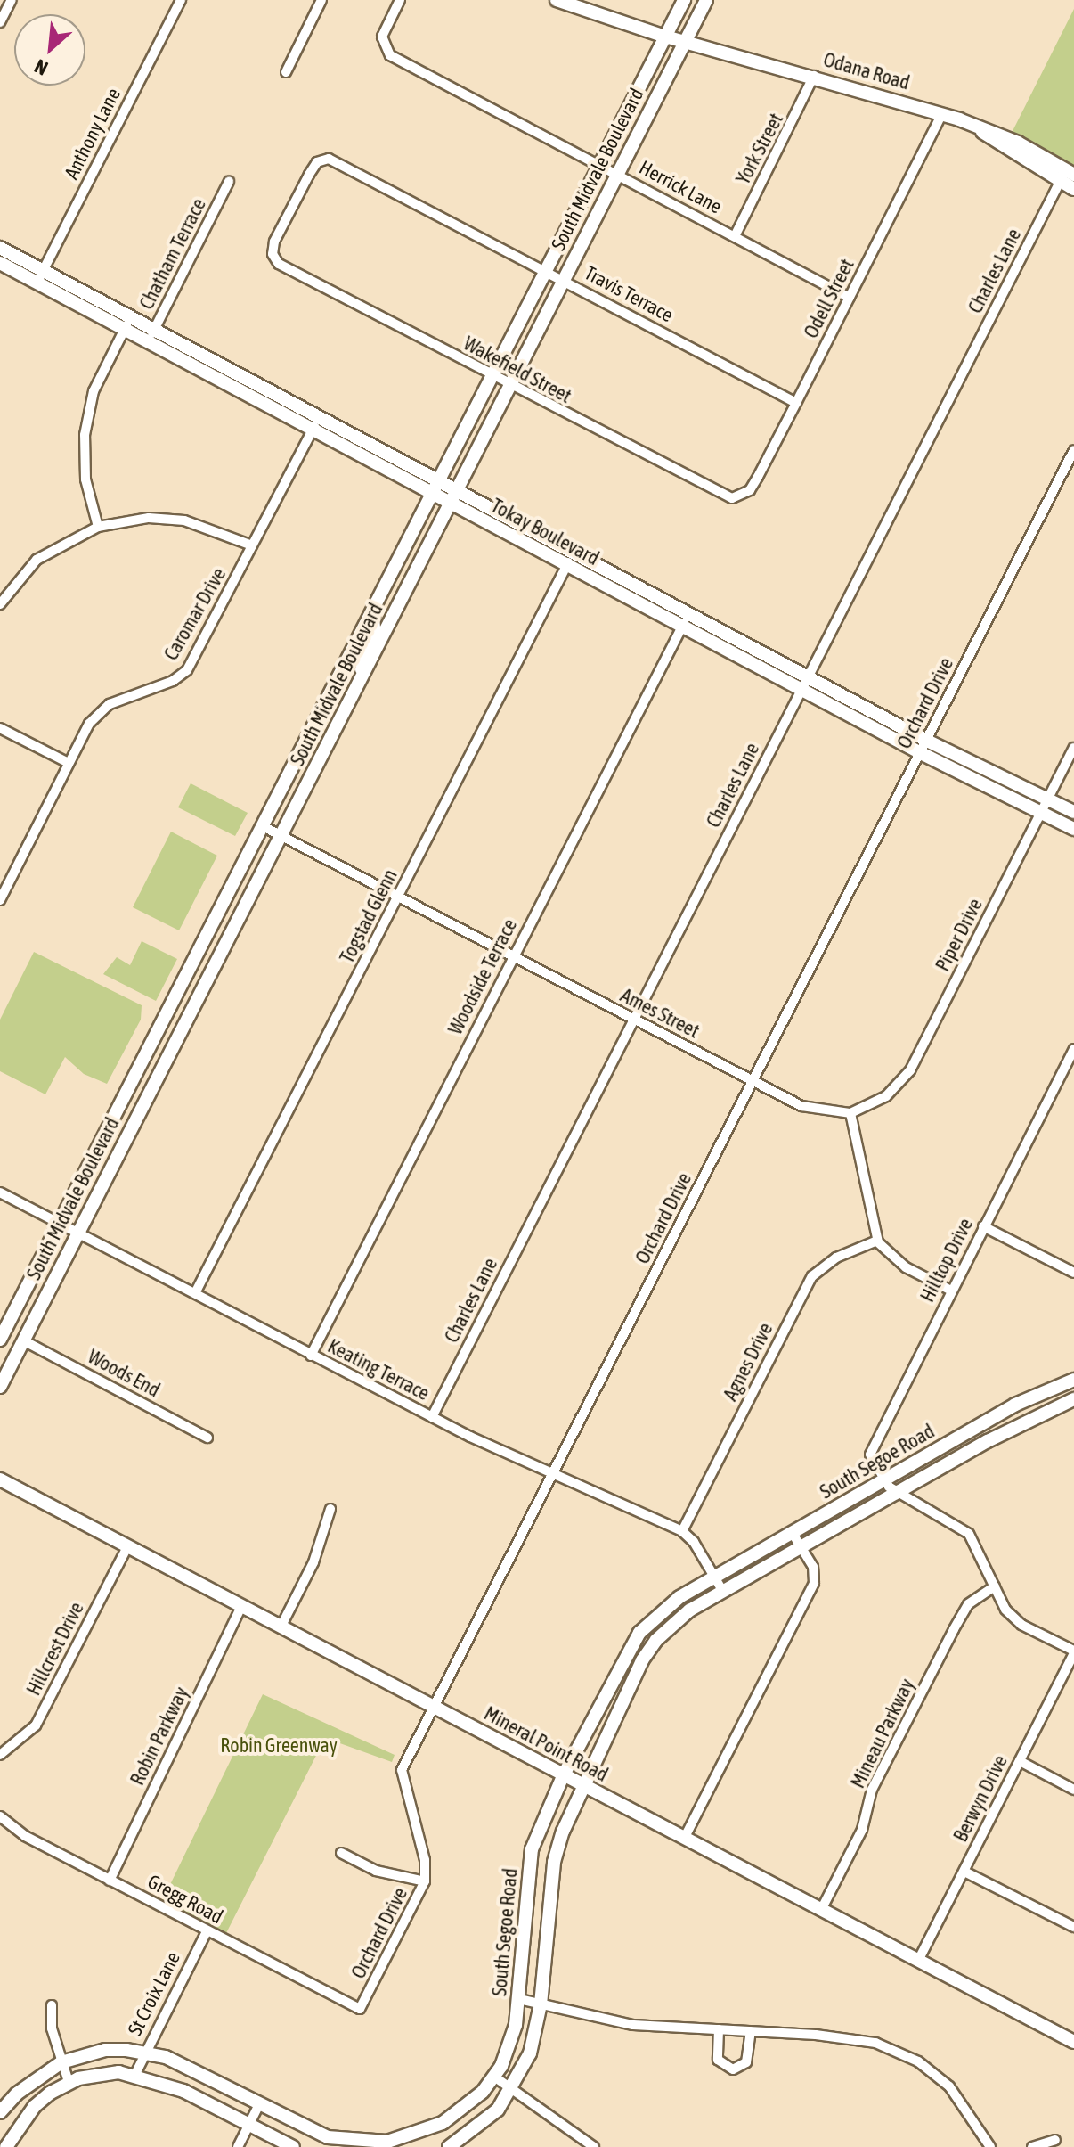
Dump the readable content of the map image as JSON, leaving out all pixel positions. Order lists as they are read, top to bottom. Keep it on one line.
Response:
{"streets":{"street":["Odana Road","Anthony Lane","York Street","South Midvale Boulevard","Herrick Lane","Chatham Terrace","Charles Lane","Travis Terrace","Odell Street","Wakefield Street","Tokay Boulevard","Caromar Drive","Orchard Drive","Togstad Glenn","Piper Drive","Woodside Terrace","Ames Street","Hilltop Drive","Agnes Drive","Keating Terrace","Woods End","South Segoe Road","Hillcrest Drive","Mineau Parkway","Robin Parkway","Mineral Point Road","Berwyn Drive","Gregg Road","St Croix Lane"]},"crossings":[["Odana Road","York Street"],["Odana Road","South Midvale Boulevard"],["Odana Road","Charles Lane"],["Odana Road","Odell Street"],["Anthony Lane","Tokay Boulevard"],["York Street","Herrick Lane"],["South Midvale Boulevard","Herrick Lane"],["South Midvale Boulevard","Travis Terrace"],["South Midvale Boulevard","Wakefield Street"],["South Midvale Boulevard","Tokay Boulevard"],["South Midvale Boulevard","Ames Street"],["South Midvale Boulevard","Keating Terrace"],["South Midvale Boulevard","Woods End"],["Herrick Lane","Odell Street"],["Chatham Terrace","Tokay Boulevard"],["Charles Lane","Tokay Boulevard"],["Charles Lane","Ames Street"],["Charles Lane","Keating Terrace"],["Travis Terrace","Odell Street"],["Travis Terrace","Wakefield Street"],["Odell Street","Wakefield Street"],["Tokay Boulevard","Caromar Drive"],["Tokay Boulevard","Orchard Drive"],["Tokay Boulevard","Togstad Glenn"],["Tokay Boulevard","Piper Drive"],["Tokay Boulevard","Woodside Terrace"],["Orchard Drive","Ames Street"],["Orchard Drive","Keating Terrace"],["Orchard Drive","Mineral Point Road"],["Orchard Drive","Gregg Road"],["Togstad Glenn","Ames Street"],["Togstad Glenn","Keating Terrace"],["Piper Drive","Ames Street"],["Woodside Terrace","Ames Street"],["Woodside Terrace","Keating Terrace"],["Hilltop Drive","South Segoe Road"],["Agnes Drive","Keating Terrace"],["Keating Terrace","South Segoe Road"],["South Segoe Road","Mineral Point Road"],["South Segoe Road","St Croix Lane"],["Hillcrest Drive","Mineral Point Road"],["Mineau Parkway","Mineral Point Road"],["Robin Parkway","Mineral Point Road"],["Robin Parkway","Gregg Road"],["Mineral Point Road","Berwyn Drive"],["Gregg Road","St Croix Lane"]],"parks":["Robin Greenway"],"north":"bottom left"}
